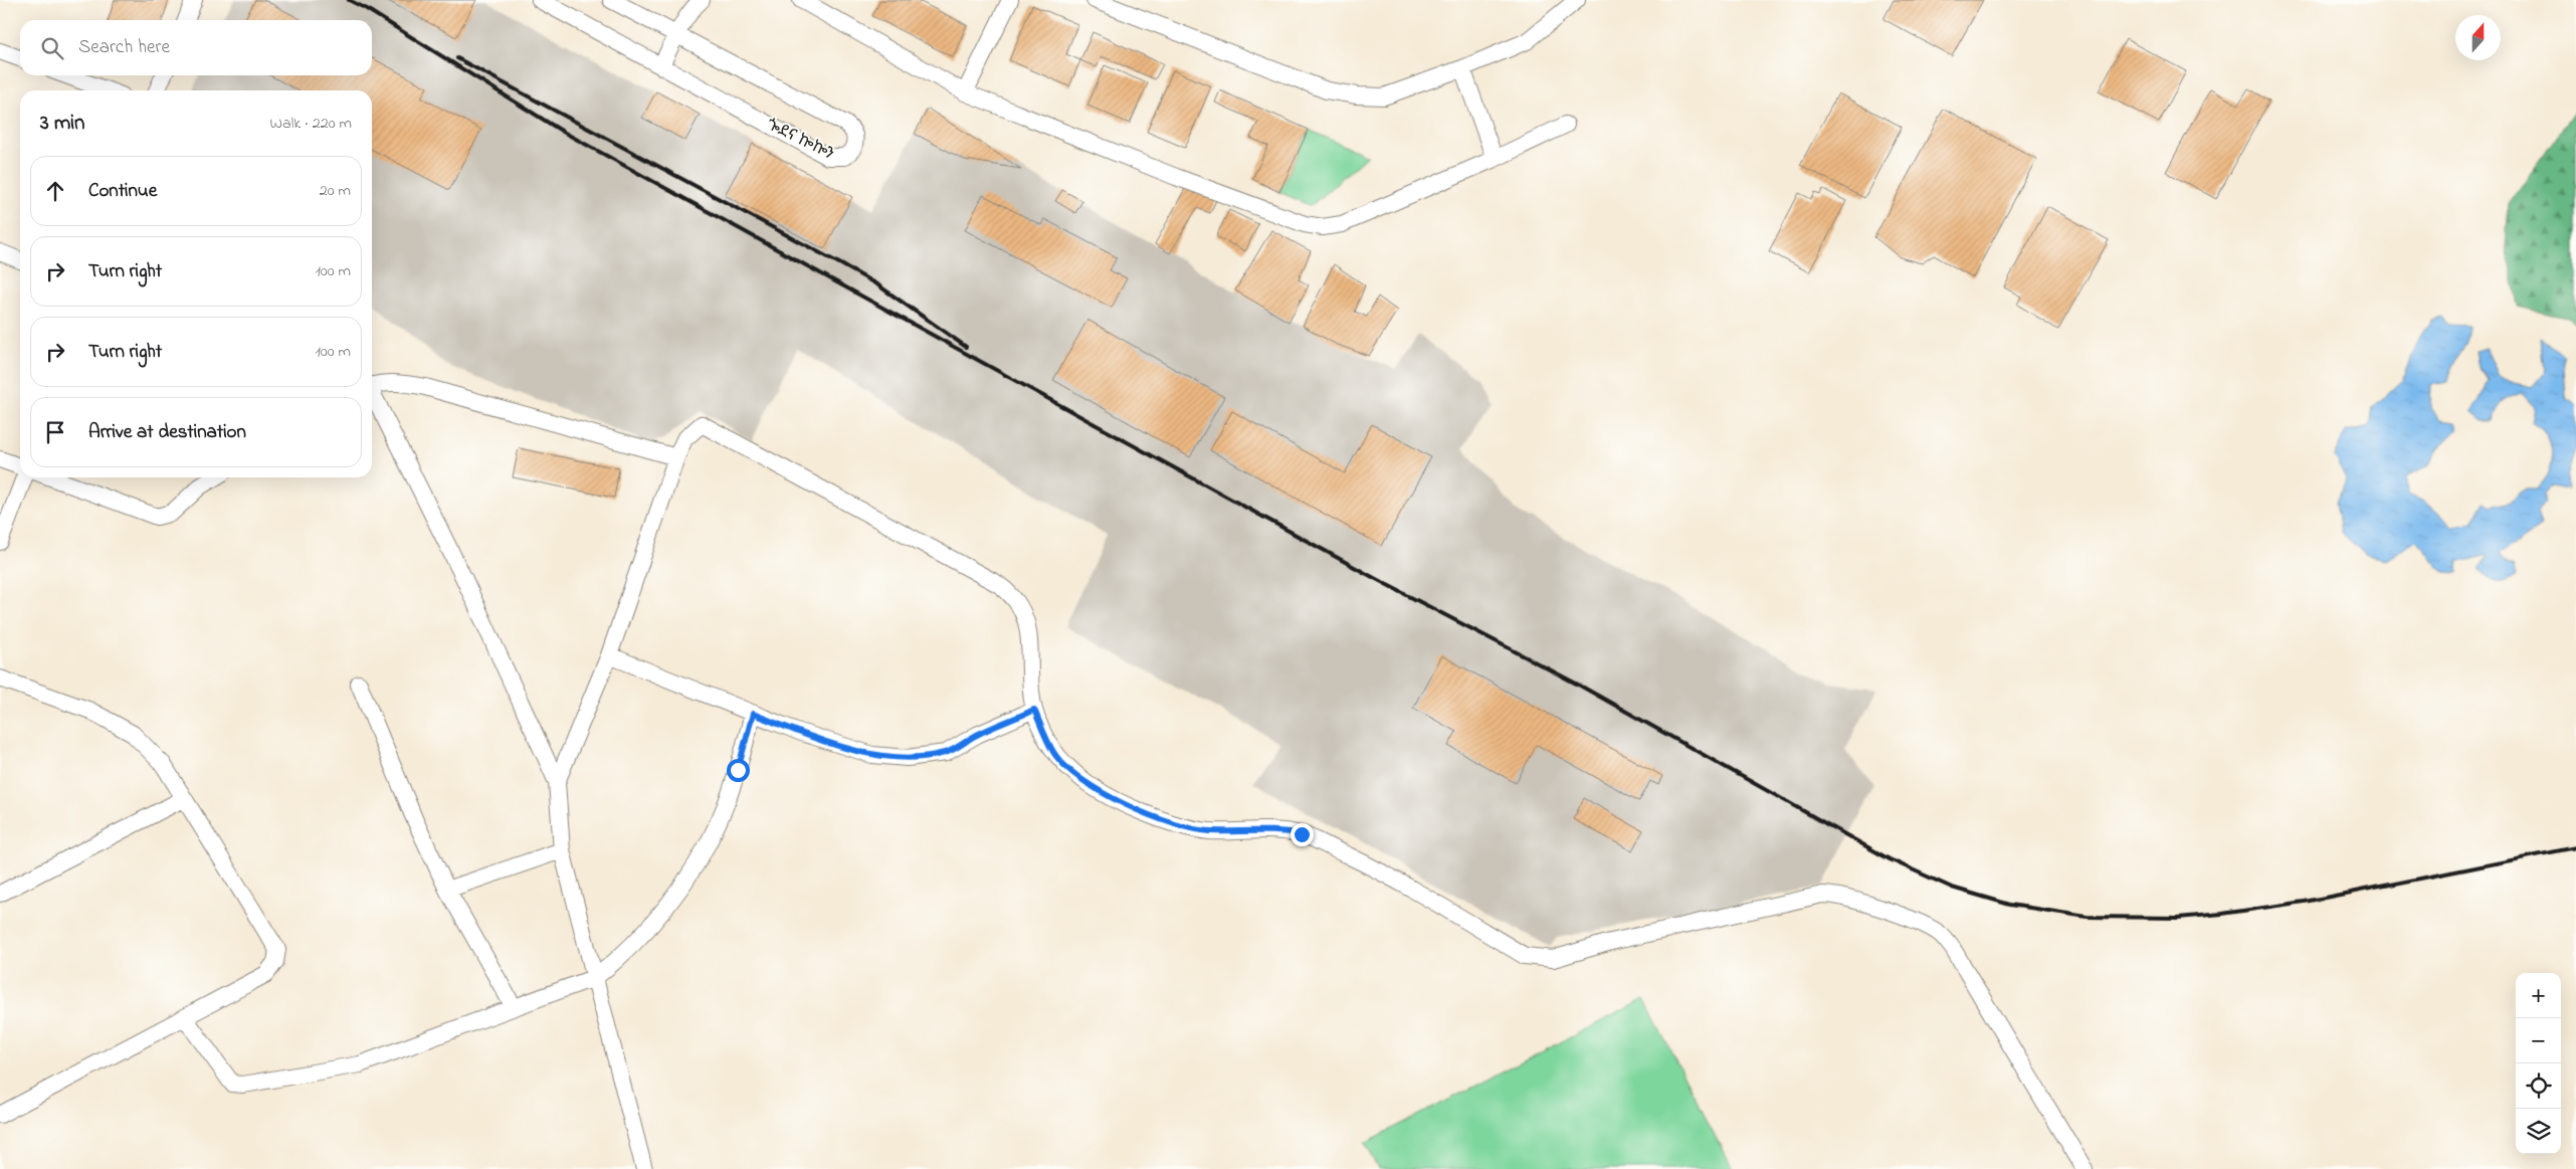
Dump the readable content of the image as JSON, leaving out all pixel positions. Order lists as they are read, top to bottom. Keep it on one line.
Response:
{"streets":{"street":["ጐደና ኰኰን"]},"north":"top","page":{"search":"Search here","heading":["3 min","Walk · 220 m"],"list":[["Continue","20 m"],["Turn right","100 m"],["Turn right","100 m"],"Arrive at destination"],"map_buttons":["+","−"]}}
